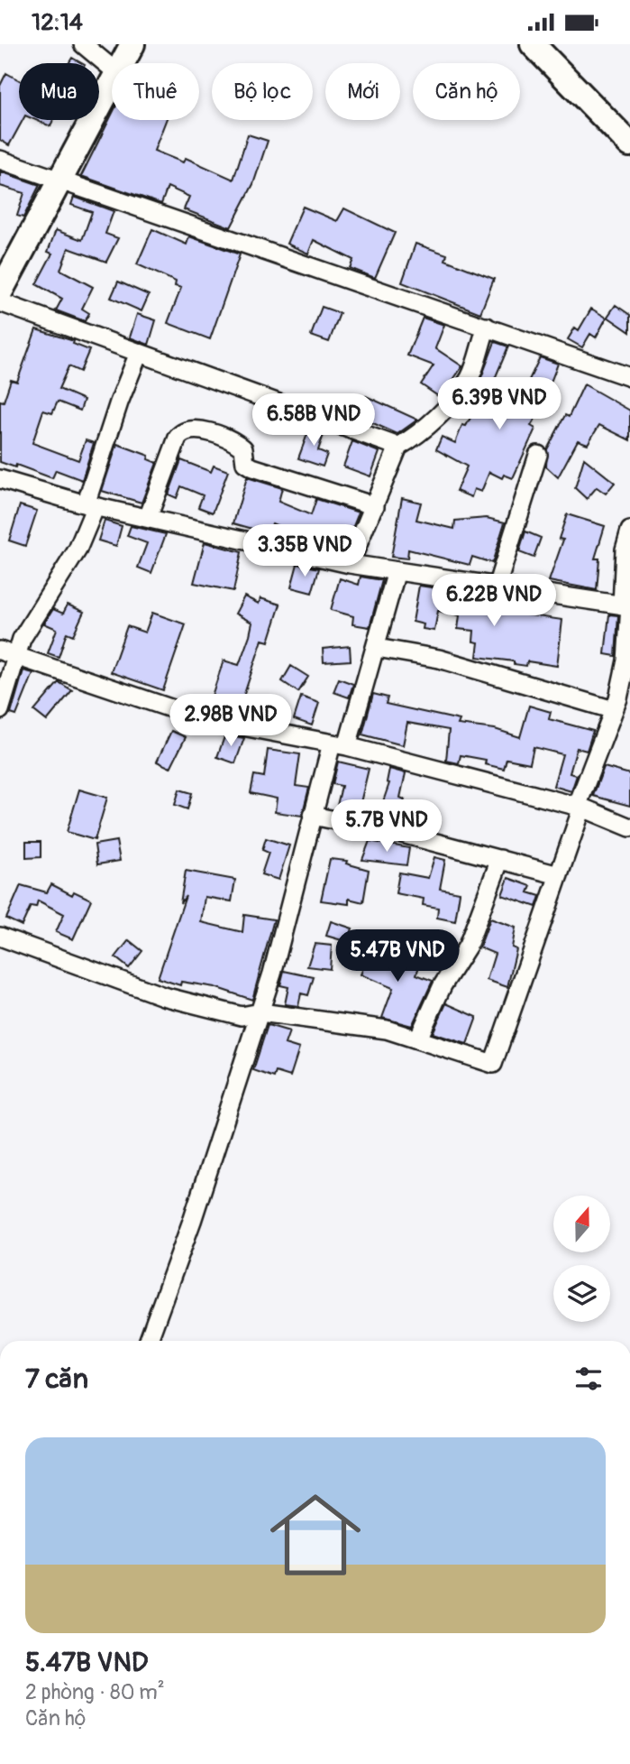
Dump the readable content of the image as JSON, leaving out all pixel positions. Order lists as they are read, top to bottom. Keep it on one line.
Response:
{"north":"top","page":{"status":"12:14","chip":["Mua","Thuê","Bộ lọc","Mới","Căn hộ"],"price":["6.39B VND","6.58B VND","3.35B VND","6.22B VND","2.98B VND","5.7B VND","5.47B VND"],"heading":"7 căn","list":[{"name":"5.47B VND","note":"2 phòng · 80 m² · Căn hộ"}]}}
